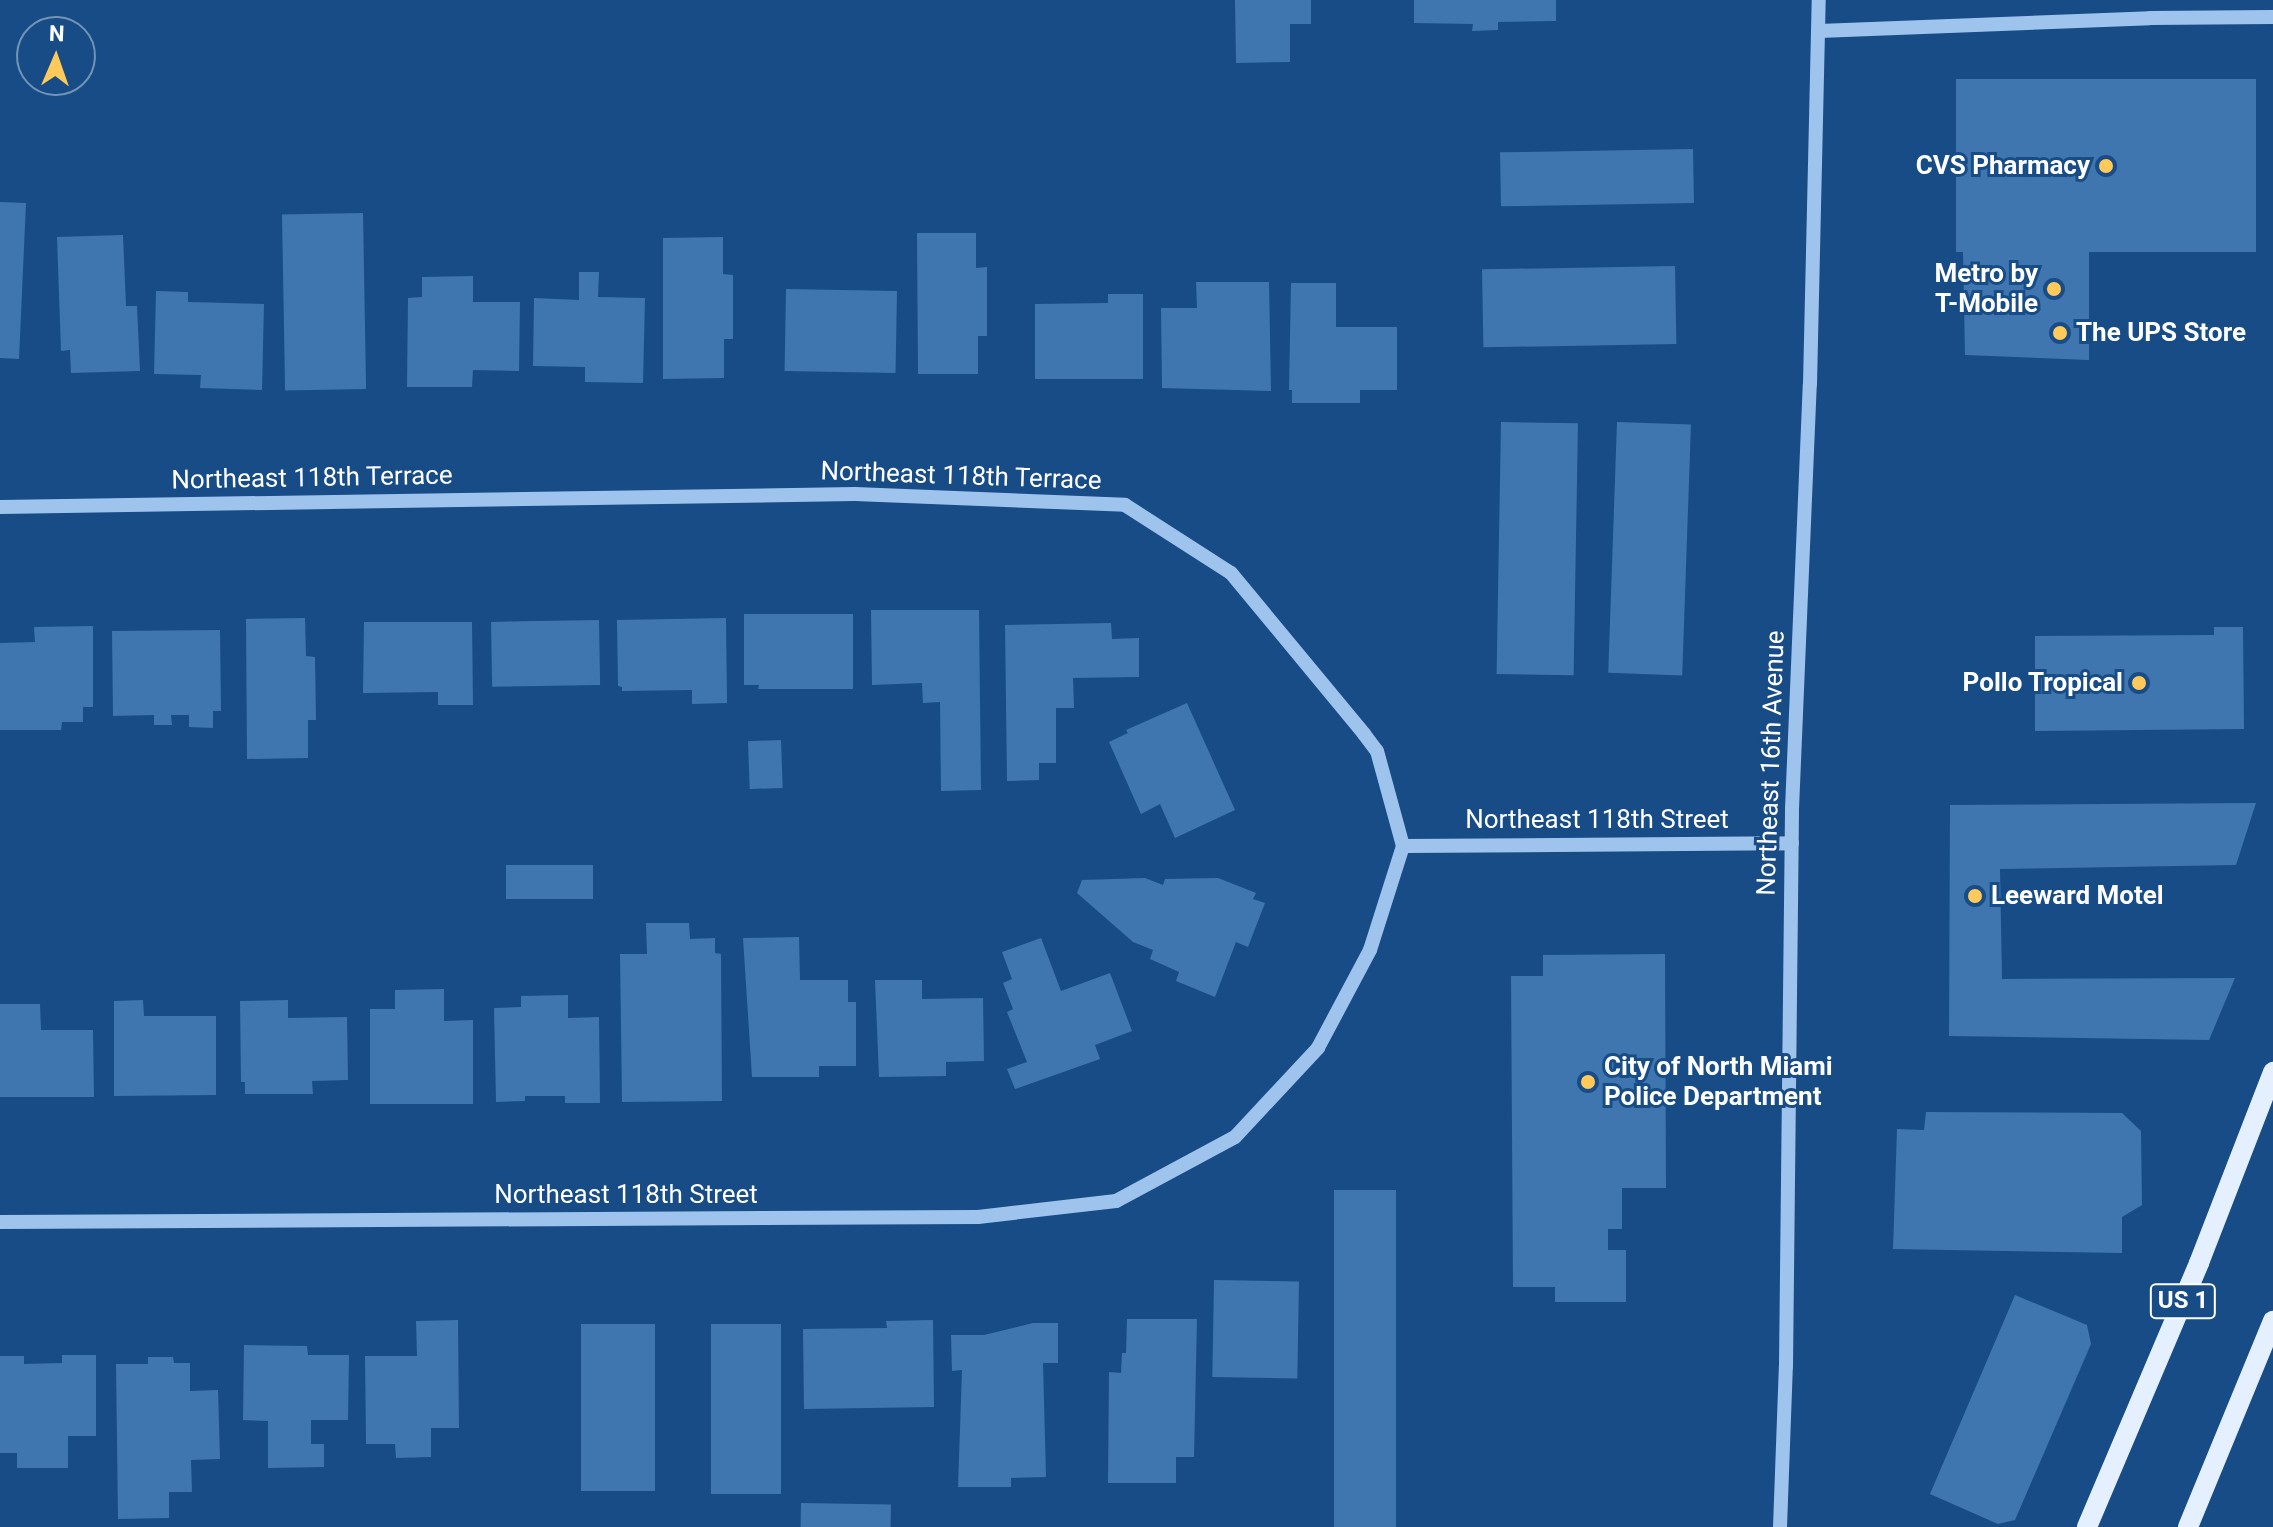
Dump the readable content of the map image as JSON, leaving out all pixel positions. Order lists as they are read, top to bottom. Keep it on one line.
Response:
{"streets":{"main road":["US 1"],"street":["Northeast 118th Terrace","Northeast 16th Avenue","Northeast 118th Street"]},"crossings":[["Northeast 118th Terrace","Northeast 118th Street"],["Northeast 16th Avenue","Northeast 118th Street"]],"places":["CVS Pharmacy","Metro by T-Mobile","The UPS Store","Pollo Tropical","Leeward Motel","City of North Miami Police Department"],"north":"top"}
